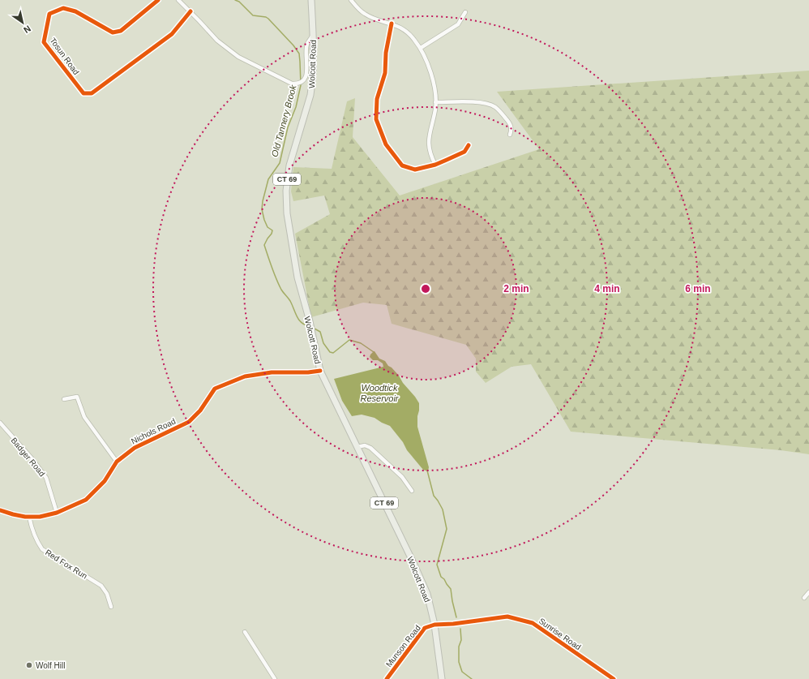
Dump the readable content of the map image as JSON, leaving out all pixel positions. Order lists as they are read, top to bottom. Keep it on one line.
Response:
{"streets":{"main road":["Wolcott Road","CT 69"],"street":["Tosun Road","Nichols Road","Badger Road","Red Fox Run","Sunrise Road","Munson Road"]},"crossings":[["Wolcott Road","Nichols Road"],["Wolcott Road","Sunrise Road"],["Wolcott Road","Munson Road"],["Nichols Road","Badger Road"],["Nichols Road","Red Fox Run"],["Sunrise Road","Munson Road"]],"water":["Old Tannery Brook","Woodtick Reservoir"],"places":["Wolf Hill"],"north":"bottom right","rings":["2 min","4 min","6 min"]}
